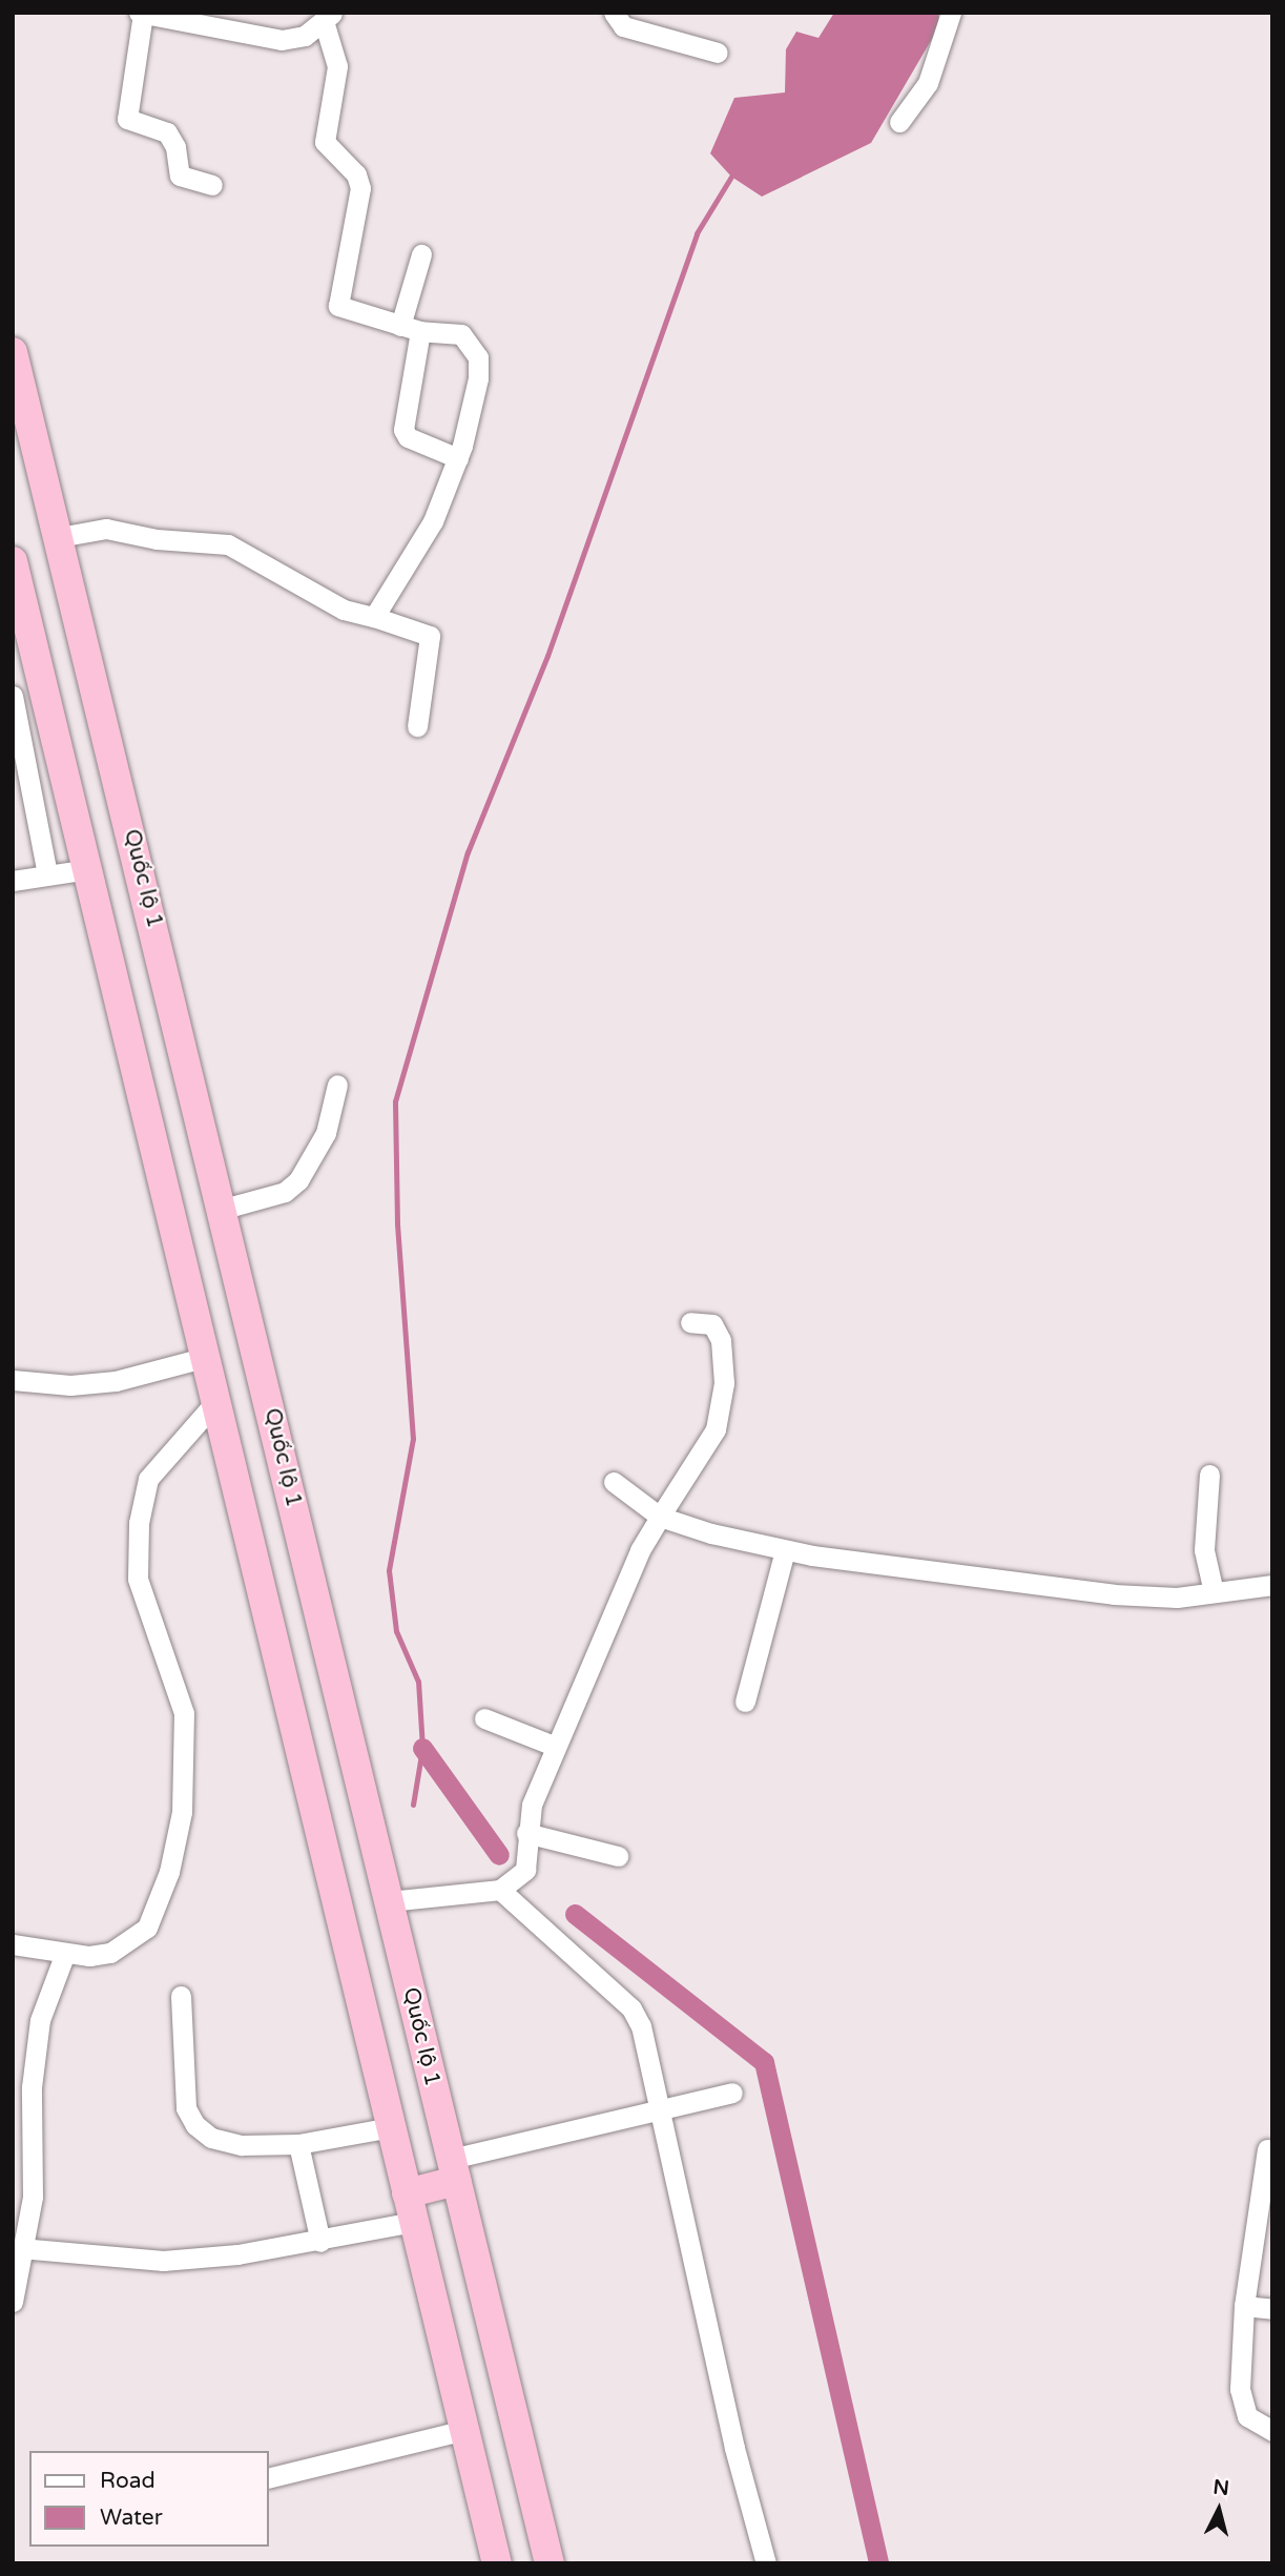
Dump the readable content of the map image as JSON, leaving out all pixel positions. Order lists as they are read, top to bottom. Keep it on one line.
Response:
{"streets":{"highway":["Quốc lộ 1"]},"legend":["Road","Water"],"north":"top"}
